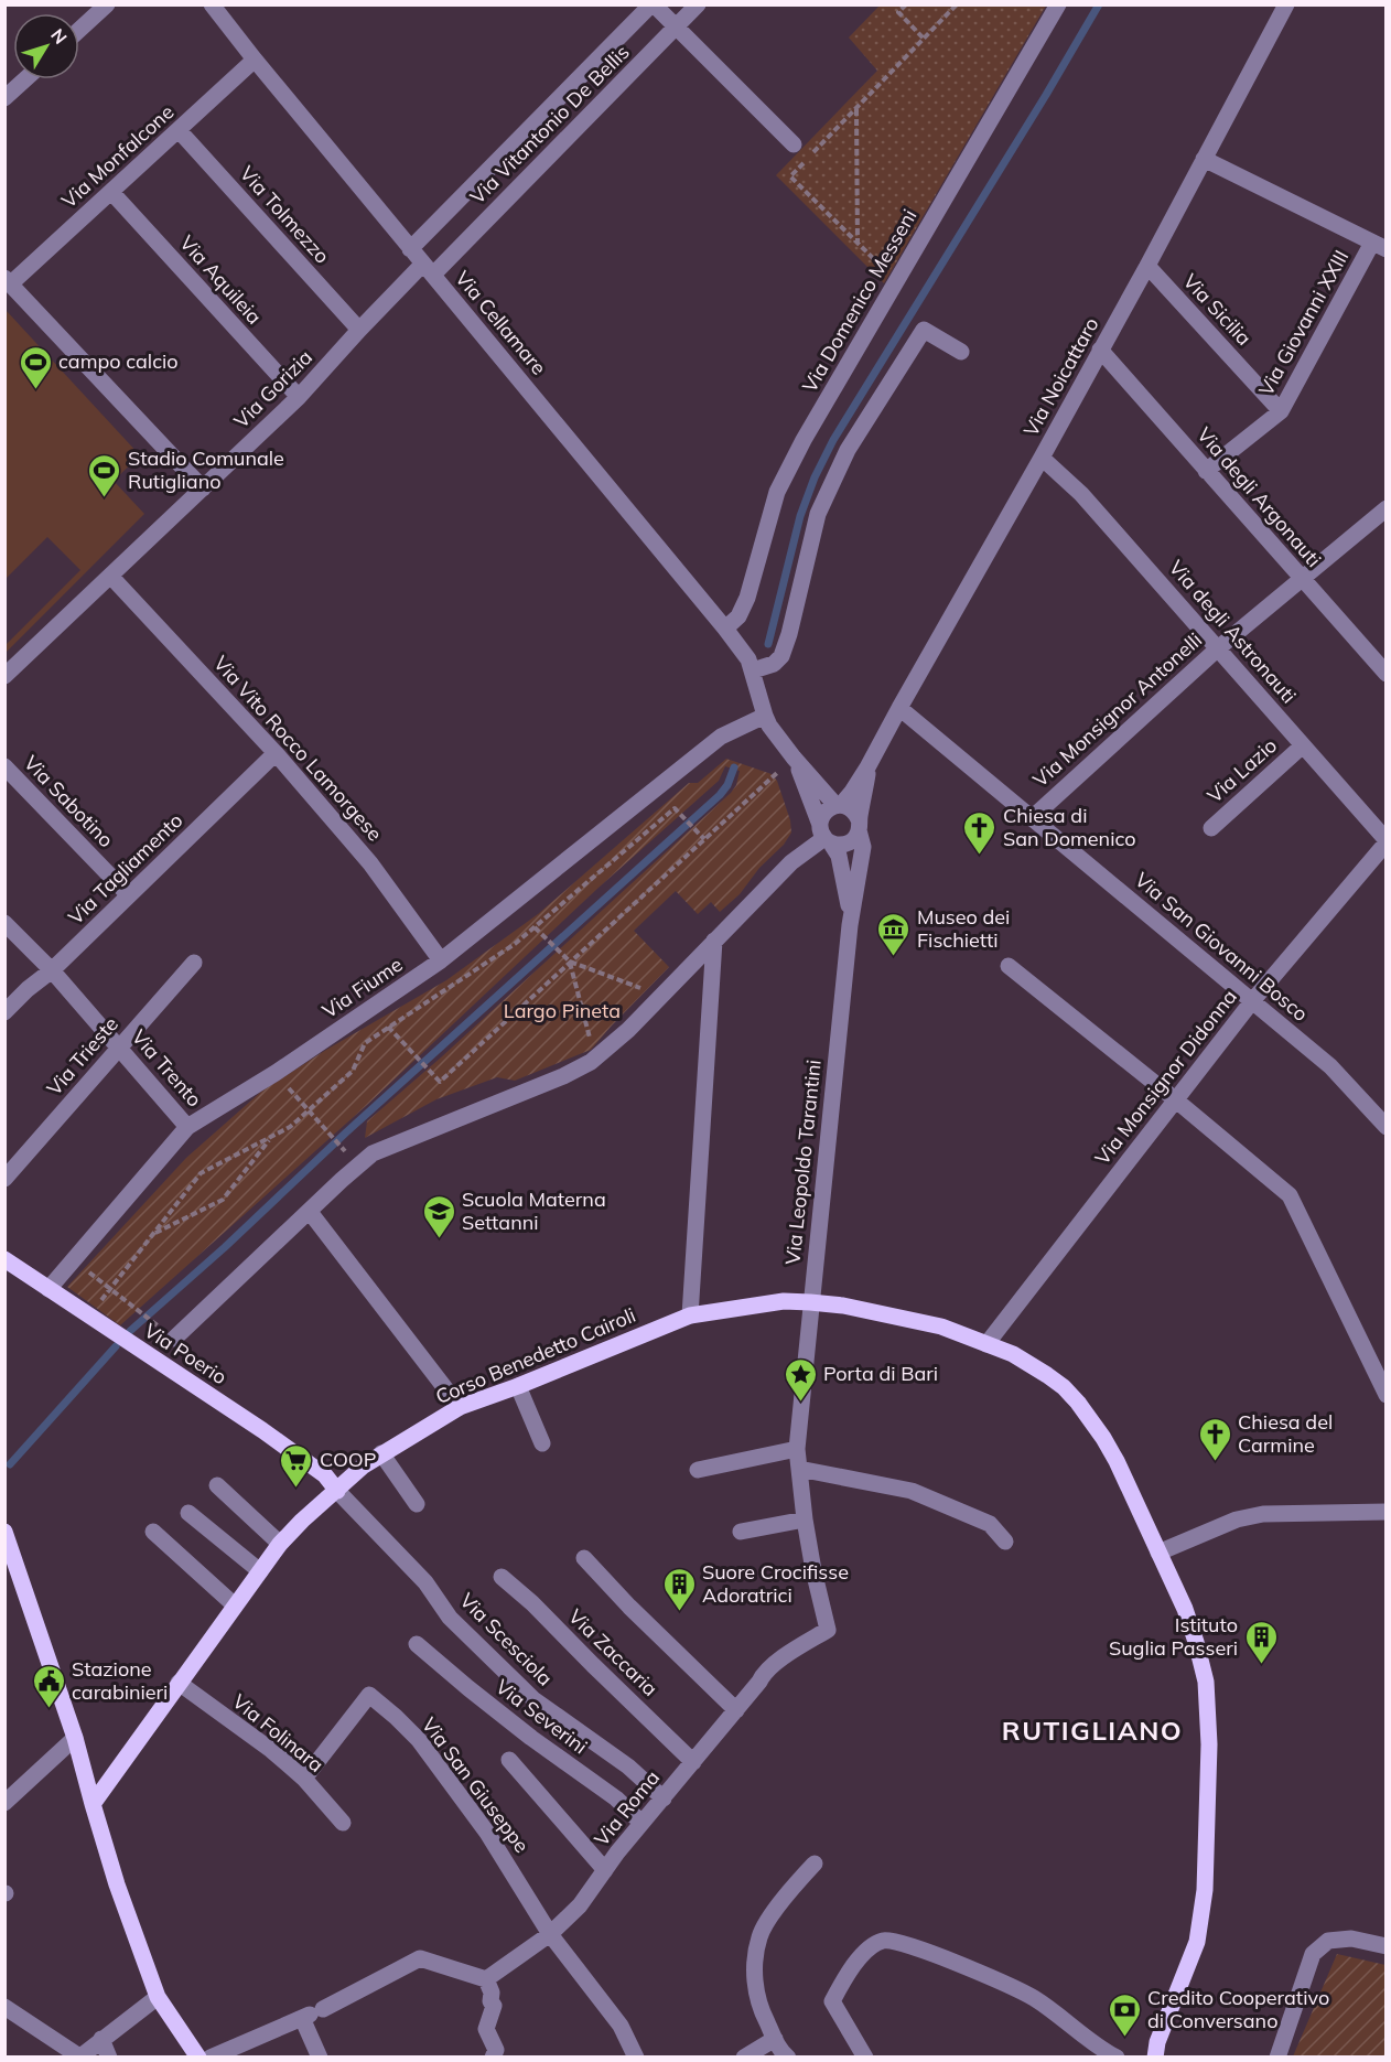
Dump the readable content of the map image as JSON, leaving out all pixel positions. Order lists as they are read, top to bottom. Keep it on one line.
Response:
{"streets":{"main road":["Via Poerio","Corso Benedetto Cairoli"],"street":["Via Vitantonio De Bellis","Via Monfalcone","Via Tolmezzo","Via Aquileia","Via Domenico Messeni","Via Sicilia","Via Cellamare","Via Giovanni XXIII","Via Noicattaro","Via Gorizia","Via degli Argonauti","Via degli Astronauti","Via Monsignor Antonelli","Via Vito Rocco Lamorgese","Via Lazio","Via Sabotino","Via Tagliamento","Via San Giovanni Bosco","Via Fiume","Via Trieste","Via Trento","Via Monsignor Didonna","Via Leopoldo Tarantini","Via Scesciola","Via Zaccaria","Via Severini","Via Folinara","Via San Giuseppe","Via Roma"]},"crossings":[["Via Vitantonio De Bellis","Via Cellamare"],["Via Vitantonio De Bellis","Via Gorizia"],["Via Monfalcone","Via Tolmezzo"],["Via Monfalcone","Via Aquileia"],["Via Monfalcone","Via Cellamare"],["Via Tolmezzo","Via Gorizia"],["Via Aquileia","Via Gorizia"],["Via Domenico Messeni","Via Cellamare"],["Via Sicilia","Via Giovanni XXIII"],["Via Sicilia","Via Noicattaro"],["Via Cellamare","Via Gorizia"],["Via Cellamare","Via Fiume"],["Via Cellamare","Via Leopoldo Tarantini"],["Via Giovanni XXIII","Via degli Argonauti"],["Via Noicattaro","Via degli Argonauti"],["Via Noicattaro","Via degli Astronauti"],["Via Noicattaro","Via San Giovanni Bosco"],["Via Noicattaro","Via Leopoldo Tarantini"],["Via Gorizia","Via Vito Rocco Lamorgese"],["Via degli Argonauti","Via Monsignor Antonelli"],["Via degli Astronauti","Via Monsignor Antonelli"],["Via degli Astronauti","Via Lazio"],["Via degli Astronauti","Via Monsignor Didonna"],["Via Monsignor Antonelli","Via San Giovanni Bosco"],["Via Vito Rocco Lamorgese","Via Tagliamento"],["Via Vito Rocco Lamorgese","Via Fiume"],["Via Sabotino","Via Tagliamento"],["Via Tagliamento","Via Trento"],["Via San Giovanni Bosco","Via Monsignor Didonna"],["Via Fiume","Via Trento"],["Via Fiume","Via Poerio"],["Via Trieste","Via Trento"],["Via Monsignor Didonna","Corso Benedetto Cairoli"],["Via Leopoldo Tarantini","Corso Benedetto Cairoli"],["Via Leopoldo Tarantini","Via Roma"],["Via Poerio","Corso Benedetto Cairoli"],["Via Poerio","Via Scesciola"],["Corso Benedetto Cairoli","Via Scesciola"],["Corso Benedetto Cairoli","Via Folinara"],["Via Scesciola","Via Roma"],["Via Zaccaria","Via Roma"],["Via Severini","Via Roma"],["Via Folinara","Via San Giuseppe"],["Via San Giuseppe","Via Roma"]],"districts":["RUTIGLIANO"],"parks":["Largo Pineta"],"places":{"sports":["campo calcio","Stadio Comunale Rutigliano"],"church":["Chiesa di San Domenico","Chiesa del Carmine"],"museum":["Museo dei Fischietti"],"school or university":["Scuola Materna Settanni"],"place":["Porta di Bari"],"supermarket":["COOP"],"building":["Suore Crocifisse Adoratrici","Istituto Suglia Passeri"],"public building":["Stazione carabinieri"],"bank":["Credito Cooperativo di Conversano"]},"north":"top right"}
